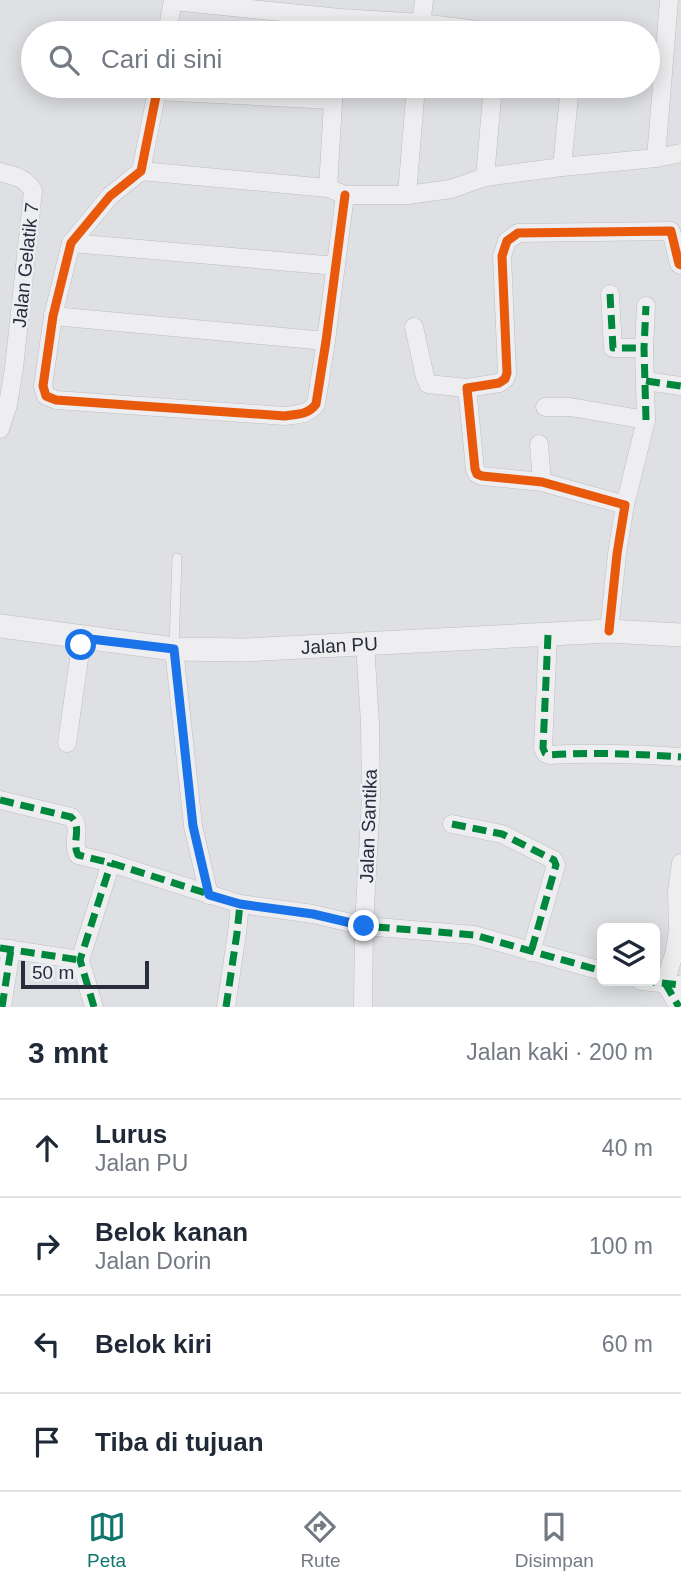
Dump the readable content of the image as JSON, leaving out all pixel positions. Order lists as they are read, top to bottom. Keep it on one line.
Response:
{"streets":{"street":["Jalan Gelatik 7","Jalan PU","Jalan Santika"]},"crossings":[["Jalan PU","Jalan Santika"]],"scale_bar":"50 m","page":{"search":"Cari di sini","scale":"50 m","heading":["3 mnt","Jalan kaki · 200 m"],"list":[["Lurus","Jalan PU","40 m"],["Belok kanan","Jalan Dorin","100 m"],["Belok kiri","60 m"],"Tiba di tujuan"],"nav":["Peta","Rute","Disimpan"]}}
